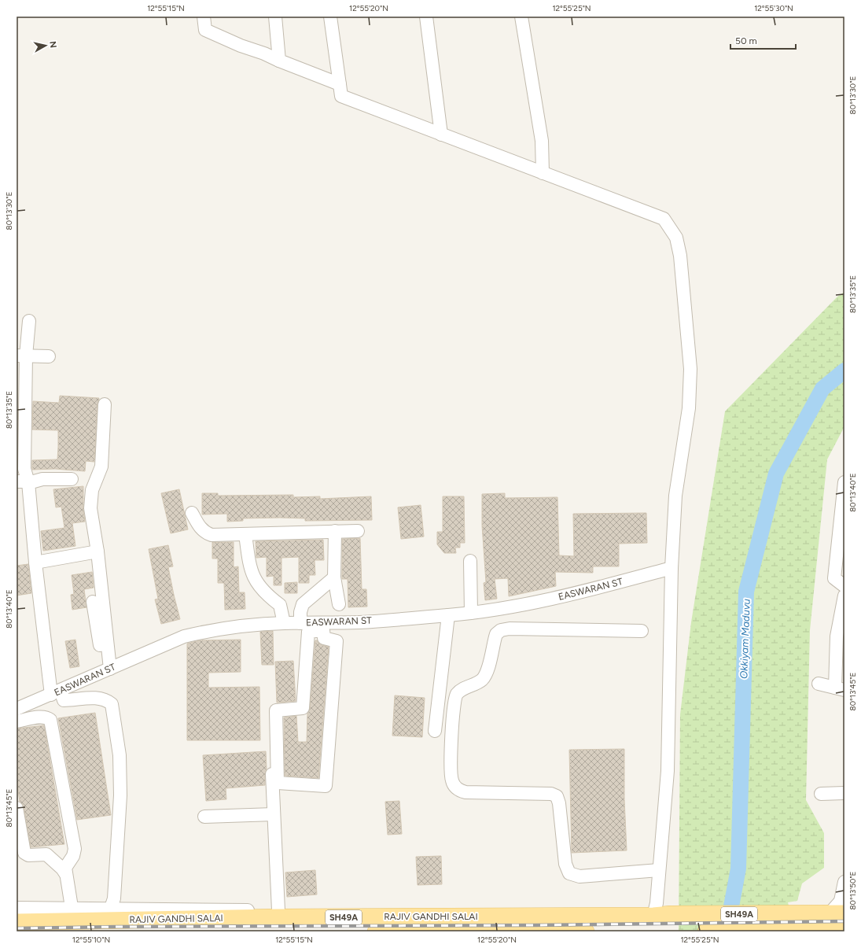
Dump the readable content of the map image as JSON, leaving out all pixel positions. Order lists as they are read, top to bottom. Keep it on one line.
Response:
{"streets":{"main road":["SH49A","RAJIV GANDHI SALAI"],"street":["EASWARAN ST"]},"water":["Okkiyam Maduvu"],"scale_bar":"50 m","north":"right","coordinates":["12°55'15\"N","12°55'20\"N","12°55'25\"N","12°55'30\"N","80°13'30\"E","80°13'35\"E","80°13'40\"E","80°13'45\"E","80°13'50\"E","12°55'10\"N"]}
